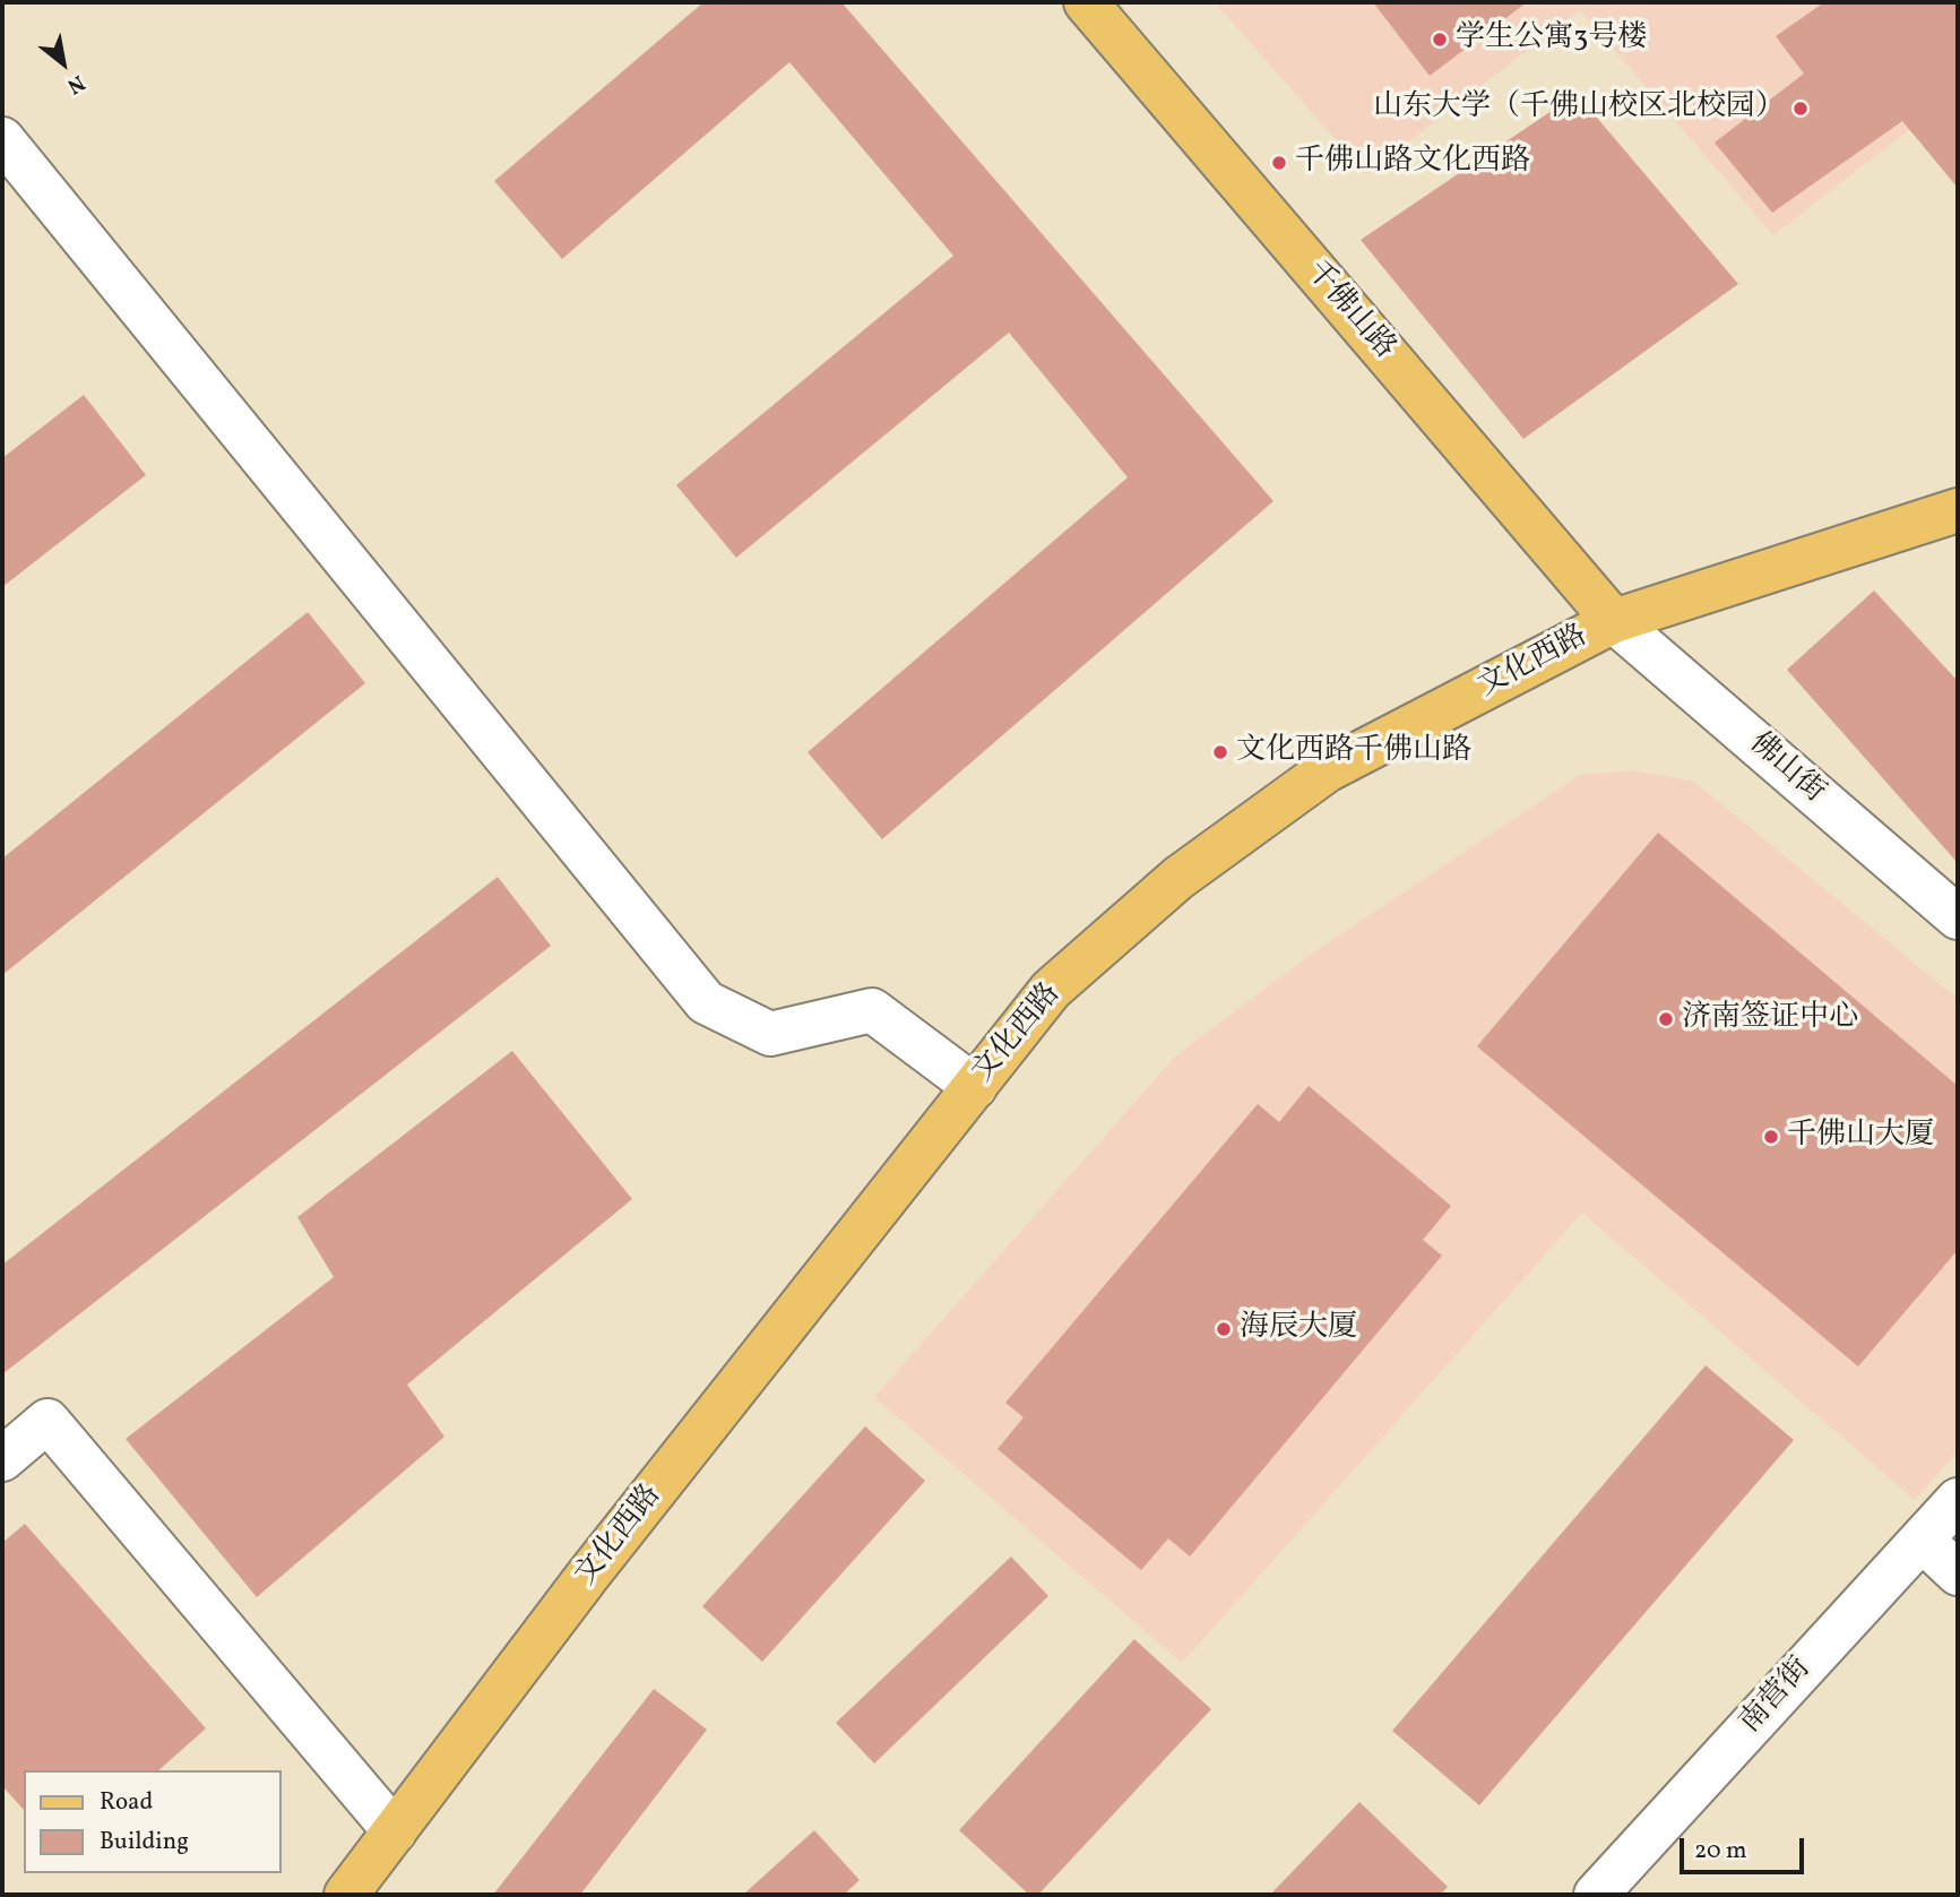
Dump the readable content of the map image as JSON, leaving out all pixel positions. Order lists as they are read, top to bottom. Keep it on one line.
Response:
{"streets":{"main road":["千佛山路","文化西路"],"street":["佛山街","南营街"]},"crossings":[["千佛山路","文化西路"],["千佛山路","佛山街"],["文化西路","佛山街"]],"places":["学生公寓3号楼","山东大学（千佛山校区北校园）","千佛山路文化西路","文化西路千佛山路","济南签证中心","千佛山大厦","海辰大厦"],"legend":["Road","Building"],"scale_bar":"20 m","north":"bottom right"}
